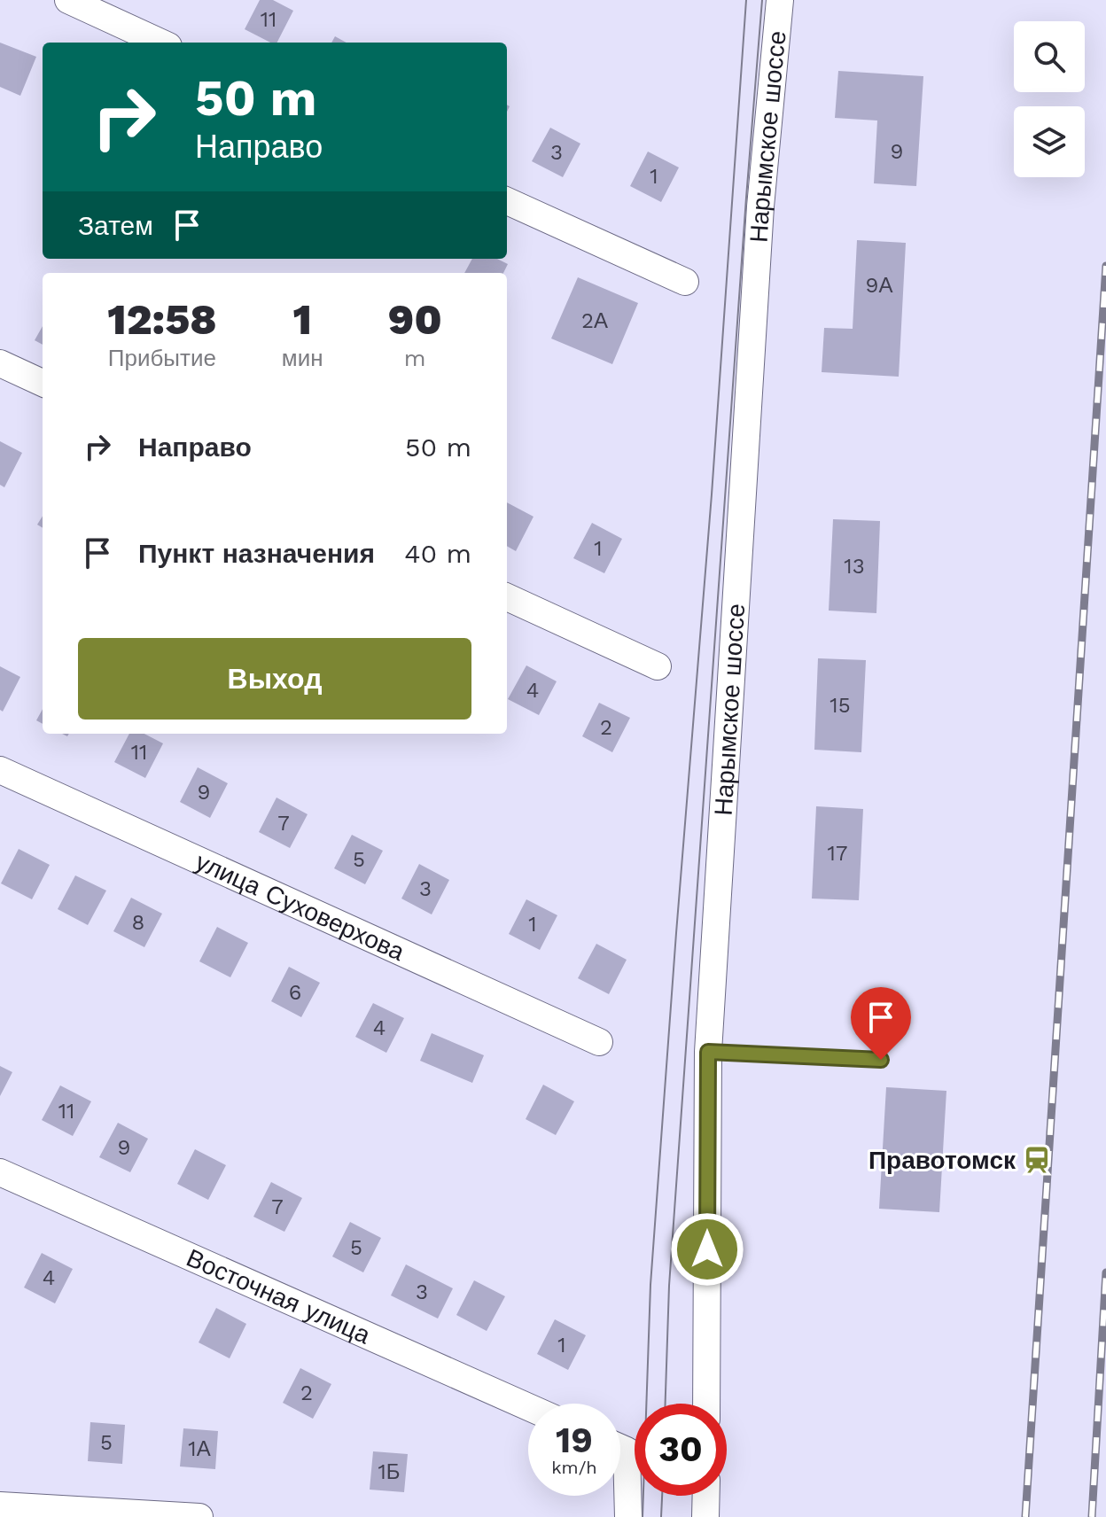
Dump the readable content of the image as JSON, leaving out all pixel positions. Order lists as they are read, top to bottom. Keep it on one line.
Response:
{"streets":{"street":["Нарымское шоссе","улица Суховерхова","Восточная улица"]},"places":{"station":["Правотомск"]},"house_numbers":["11","9","3","1","9А","2А","1","13","4","15","2","11","9","7","17","5","3","8","1","6","4","11","9","7","5","4","3","1","2","5","1А","1Б"],"page":{"turn":["50 m","Направо"],"then":"Затем","eta":["12:58","Прибытие","1","мин","90","m"],"list":[{"name":"Направо","value":"50 m"},{"name":"Пункт назначения","value":"40 m"}],"buttons":"Выход","speed":"19 km/h","limit":"30"}}
